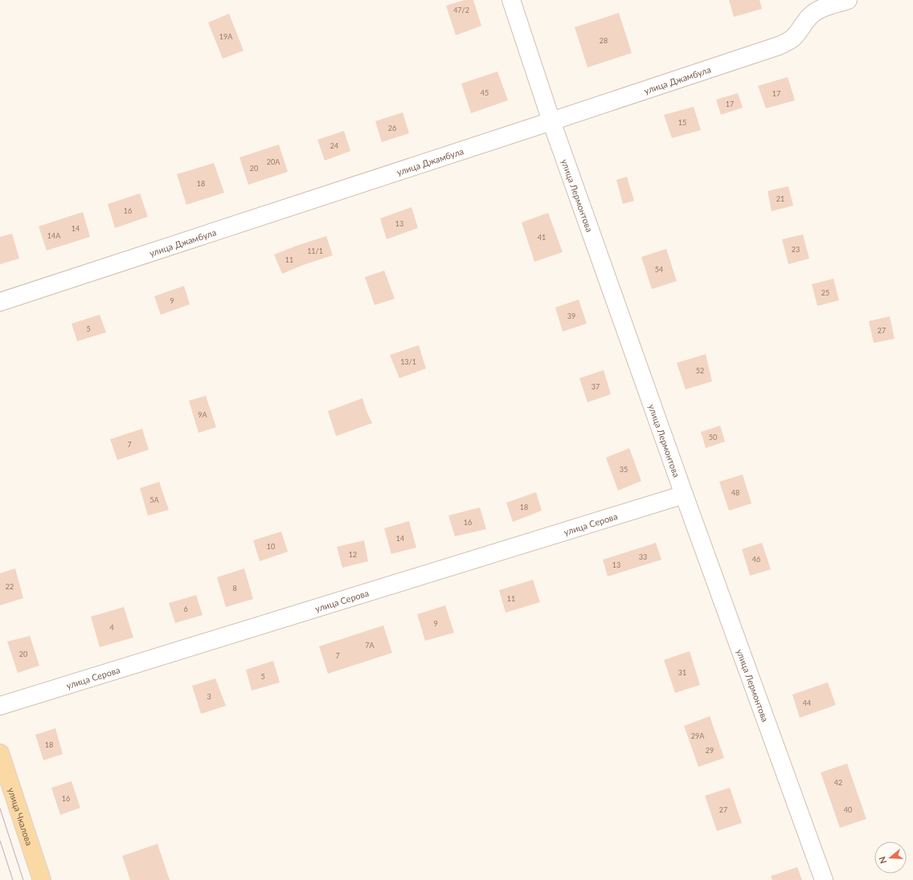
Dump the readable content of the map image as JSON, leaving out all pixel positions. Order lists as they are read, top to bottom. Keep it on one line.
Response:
{"streets":{"main road":["улица Чкалова"],"street":["улица Джамбула","улица Лермонтова","улица Серова"]},"crossings":[["улица Джамбула","улица Лермонтова"],["улица Лермонтова","улица Серова"]],"house_numbers":["47/2","19А","28","45","17","17","15","26","24","20А","20","18","21","16","13","14","14А","41","23","11/1","11","54","25","9","39","5","27","13/1","52","37","9А","50","7","35","48","5А","18","16","14","10","12","33","46","13","22","8","11","6","9","4","7А","20","7","31","5","3","44","29А","18","29","42","16","27","40"],"north":"left"}
